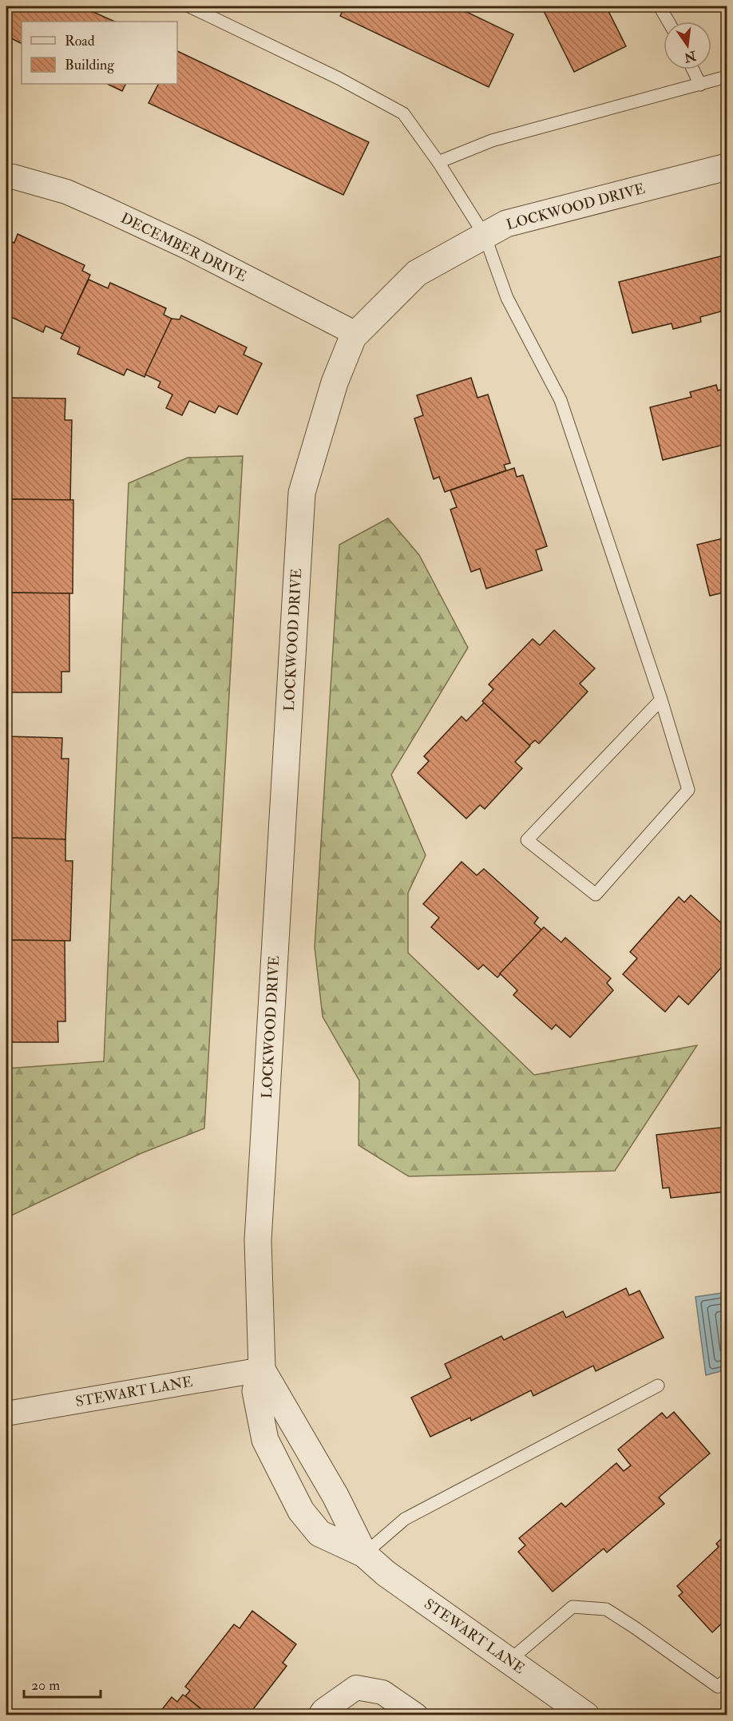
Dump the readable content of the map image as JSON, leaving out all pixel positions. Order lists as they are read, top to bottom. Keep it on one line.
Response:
{"streets":{"street":["LOCKWOOD DRIVE","DECEMBER DRIVE","STEWART LANE"]},"crossings":[["LOCKWOOD DRIVE","DECEMBER DRIVE"],["LOCKWOOD DRIVE","STEWART LANE"]],"legend":["Road","Building"],"scale_bar":"20 m","north":"bottom"}
